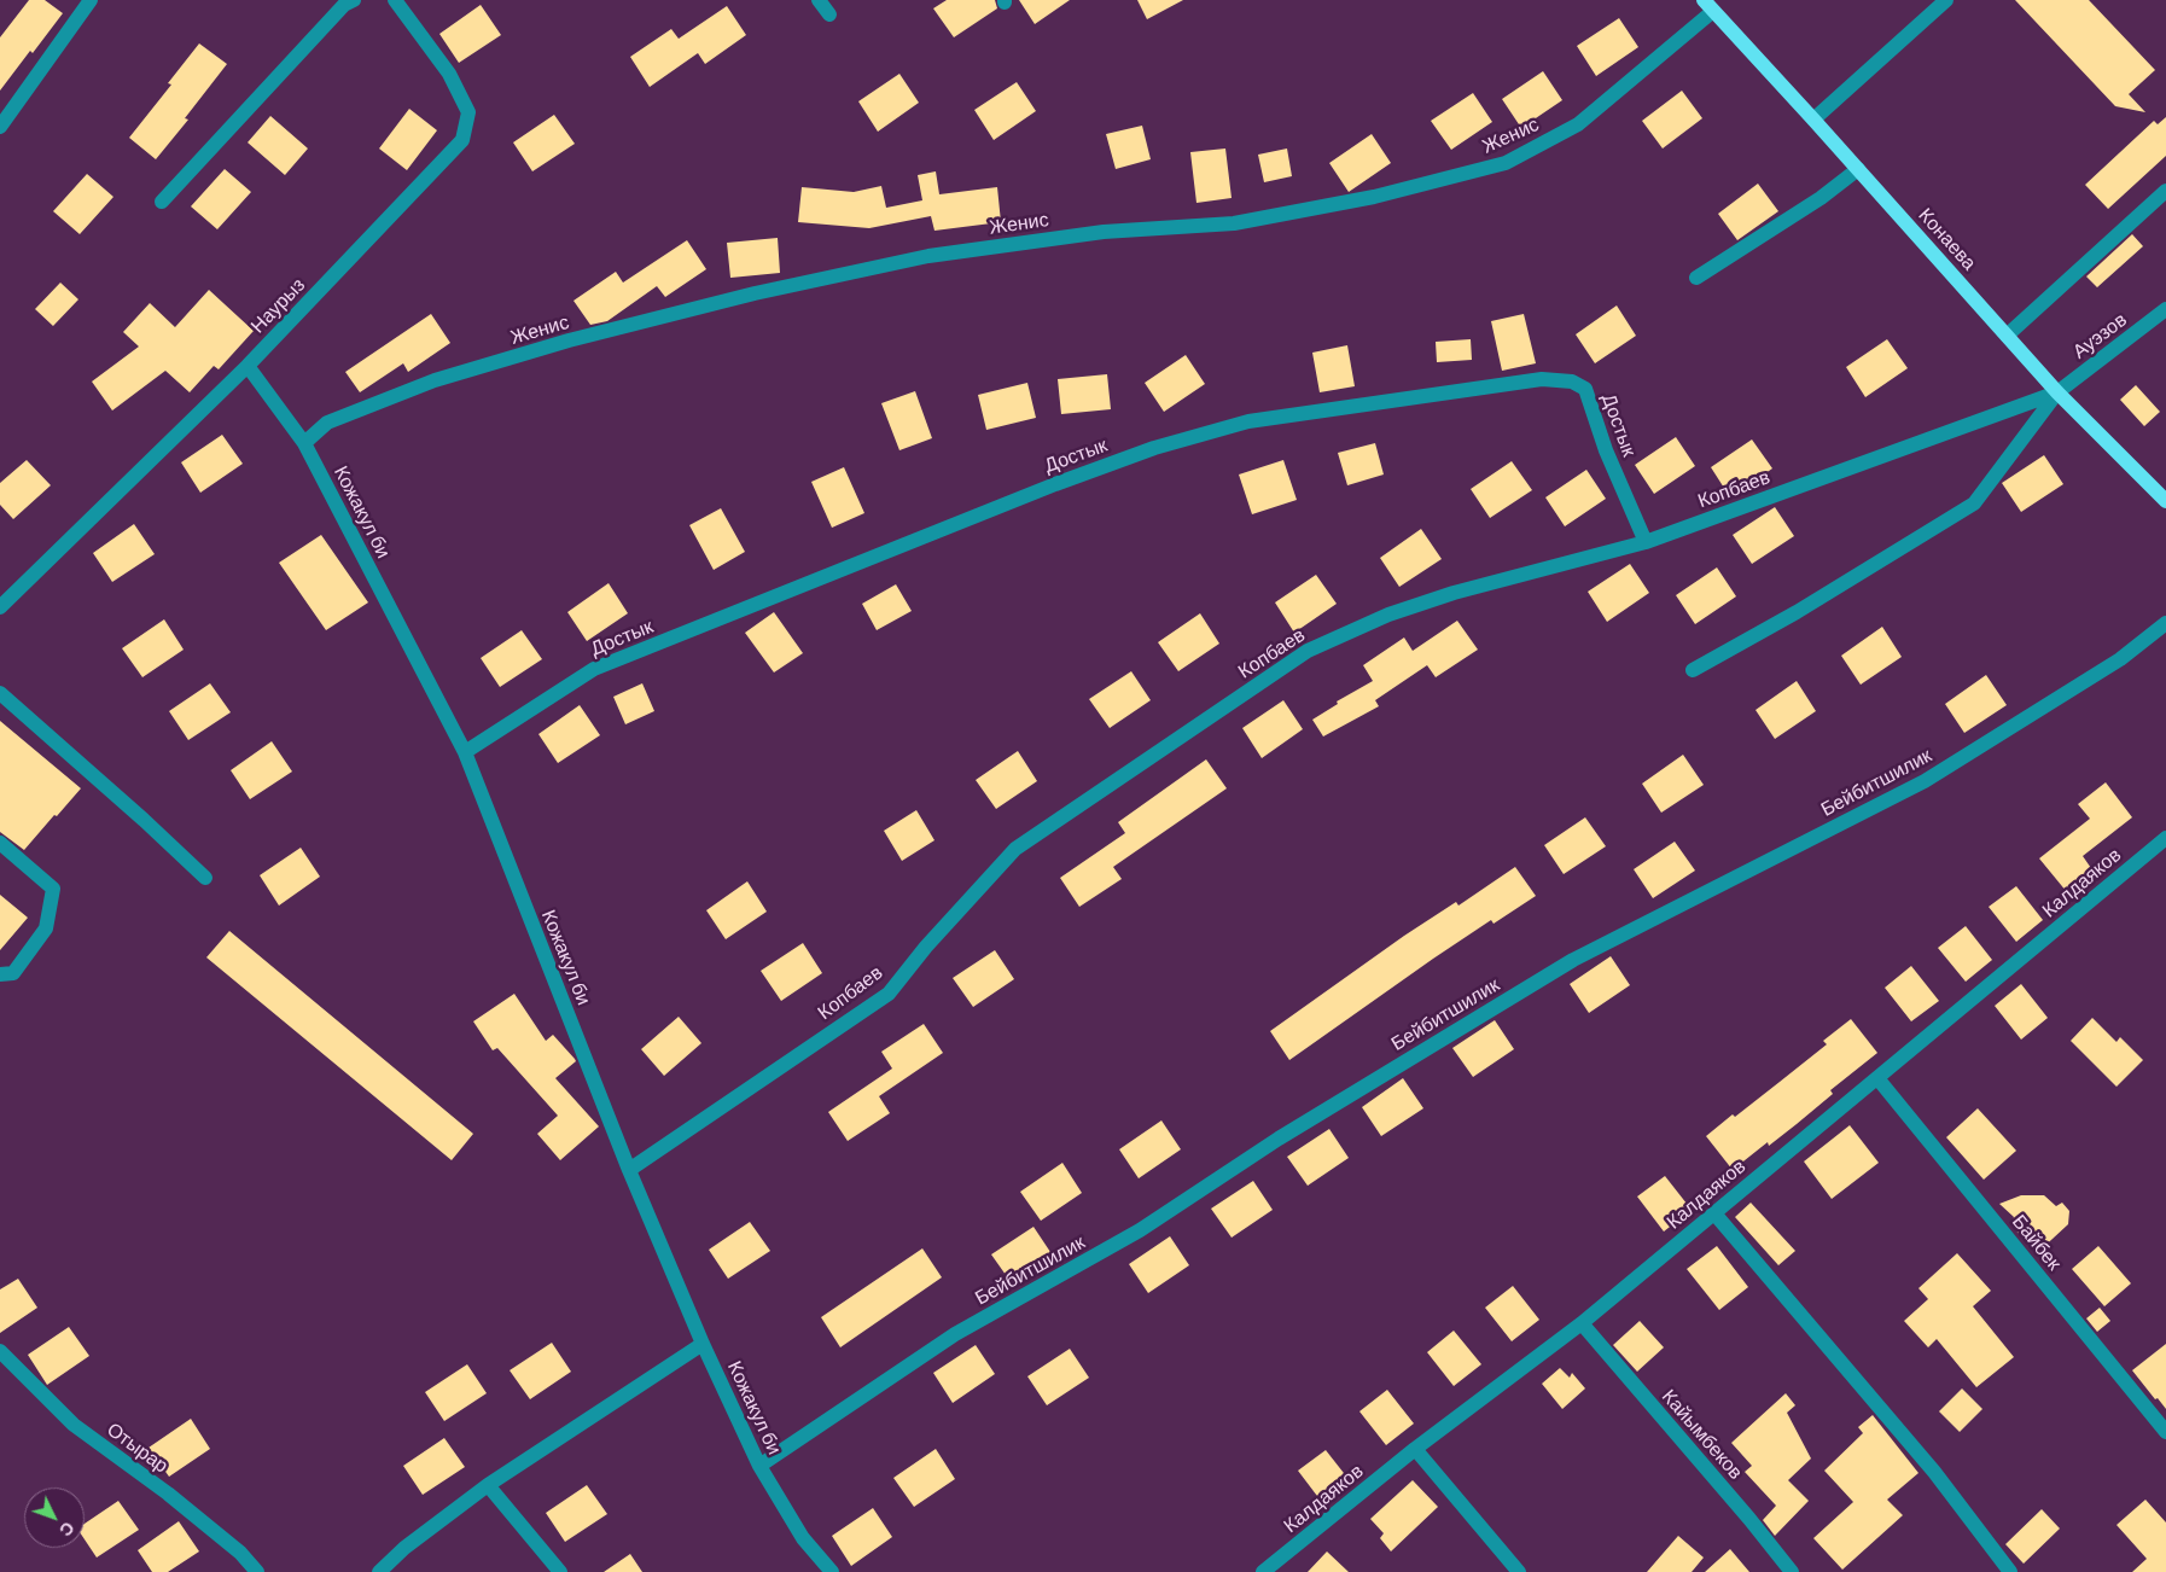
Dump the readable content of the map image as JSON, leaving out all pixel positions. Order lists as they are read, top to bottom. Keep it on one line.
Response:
{"streets":{"main road":["Конаева"],"street":["Женис","Наурыз","Ауэзов","Достык","Копбаев","Кожакул би","Бейбитшилик","Калдаяков","Байбек","Кайымбеков","Отырар"]},"crossings":[["Женис","Конаева"],["Женис","Кожакул би"],["Конаева","Ауэзов"],["Конаева","Копбаев"],["Наурыз","Кожакул би"],["Ауэзов","Копбаев"],["Достык","Копбаев"],["Достык","Кожакул би"],["Копбаев","Кожакул би"],["Кожакул би","Бейбитшилик"],["Калдаяков","Байбек"],["Калдаяков","Кайымбеков"]],"north":"bottom right"}
